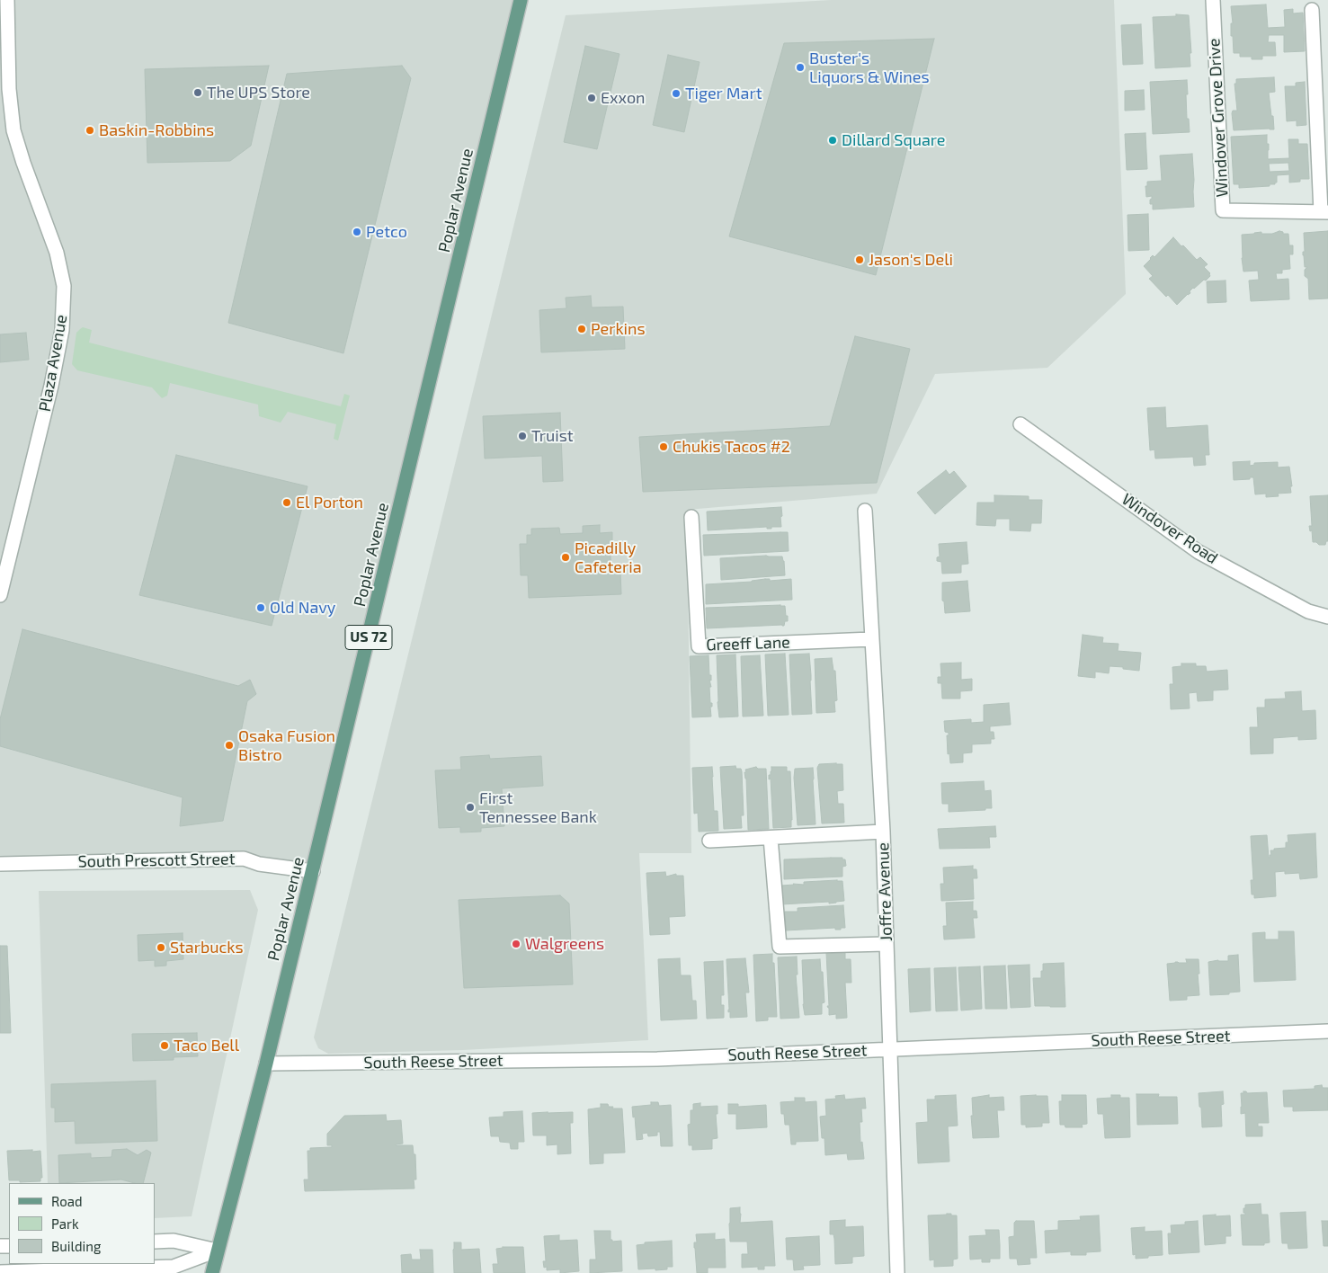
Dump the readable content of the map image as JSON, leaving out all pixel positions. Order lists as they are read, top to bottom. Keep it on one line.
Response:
{"streets":{"main road":["Poplar Avenue","US 72"],"street":["Windover Grove Drive","Plaza Avenue","Windover Road","Greeff Lane","South Prescott Street","Joffre Avenue","South Reese Street"]},"crossings":[["Poplar Avenue","South Prescott Street"],["Poplar Avenue","South Reese Street"],["Greeff Lane","Joffre Avenue"],["Joffre Avenue","South Reese Street"]],"places":["Buster's Liquors & Wines","The UPS Store","Tiger Mart","Exxon","Baskin-Robbins","Dillard Square","Petco","Jason's Deli","Perkins","Truist","Chukis Tacos #2","El Porton","Picadilly Cafeteria","Old Navy","Osaka Fusion Bistro","First Tennessee Bank","Walgreens","Starbucks","Taco Bell"],"legend":["Road","Park","Building"]}
